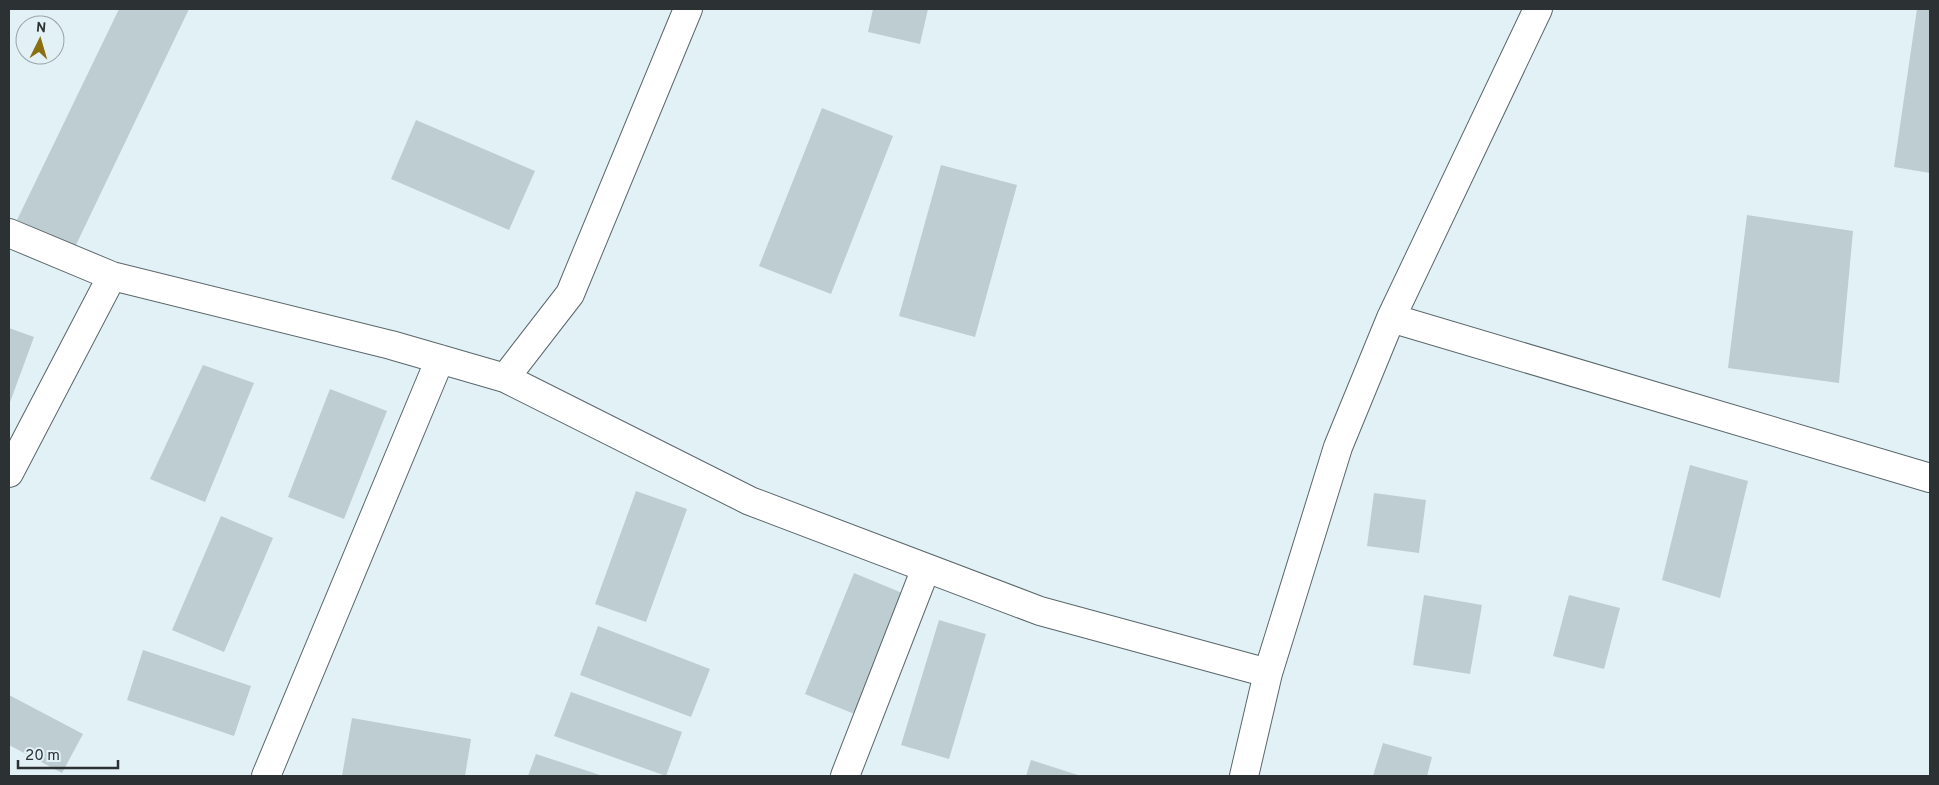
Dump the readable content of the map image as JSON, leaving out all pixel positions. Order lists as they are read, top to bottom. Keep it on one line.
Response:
{"scale_bar":"20 m","north":"top"}
